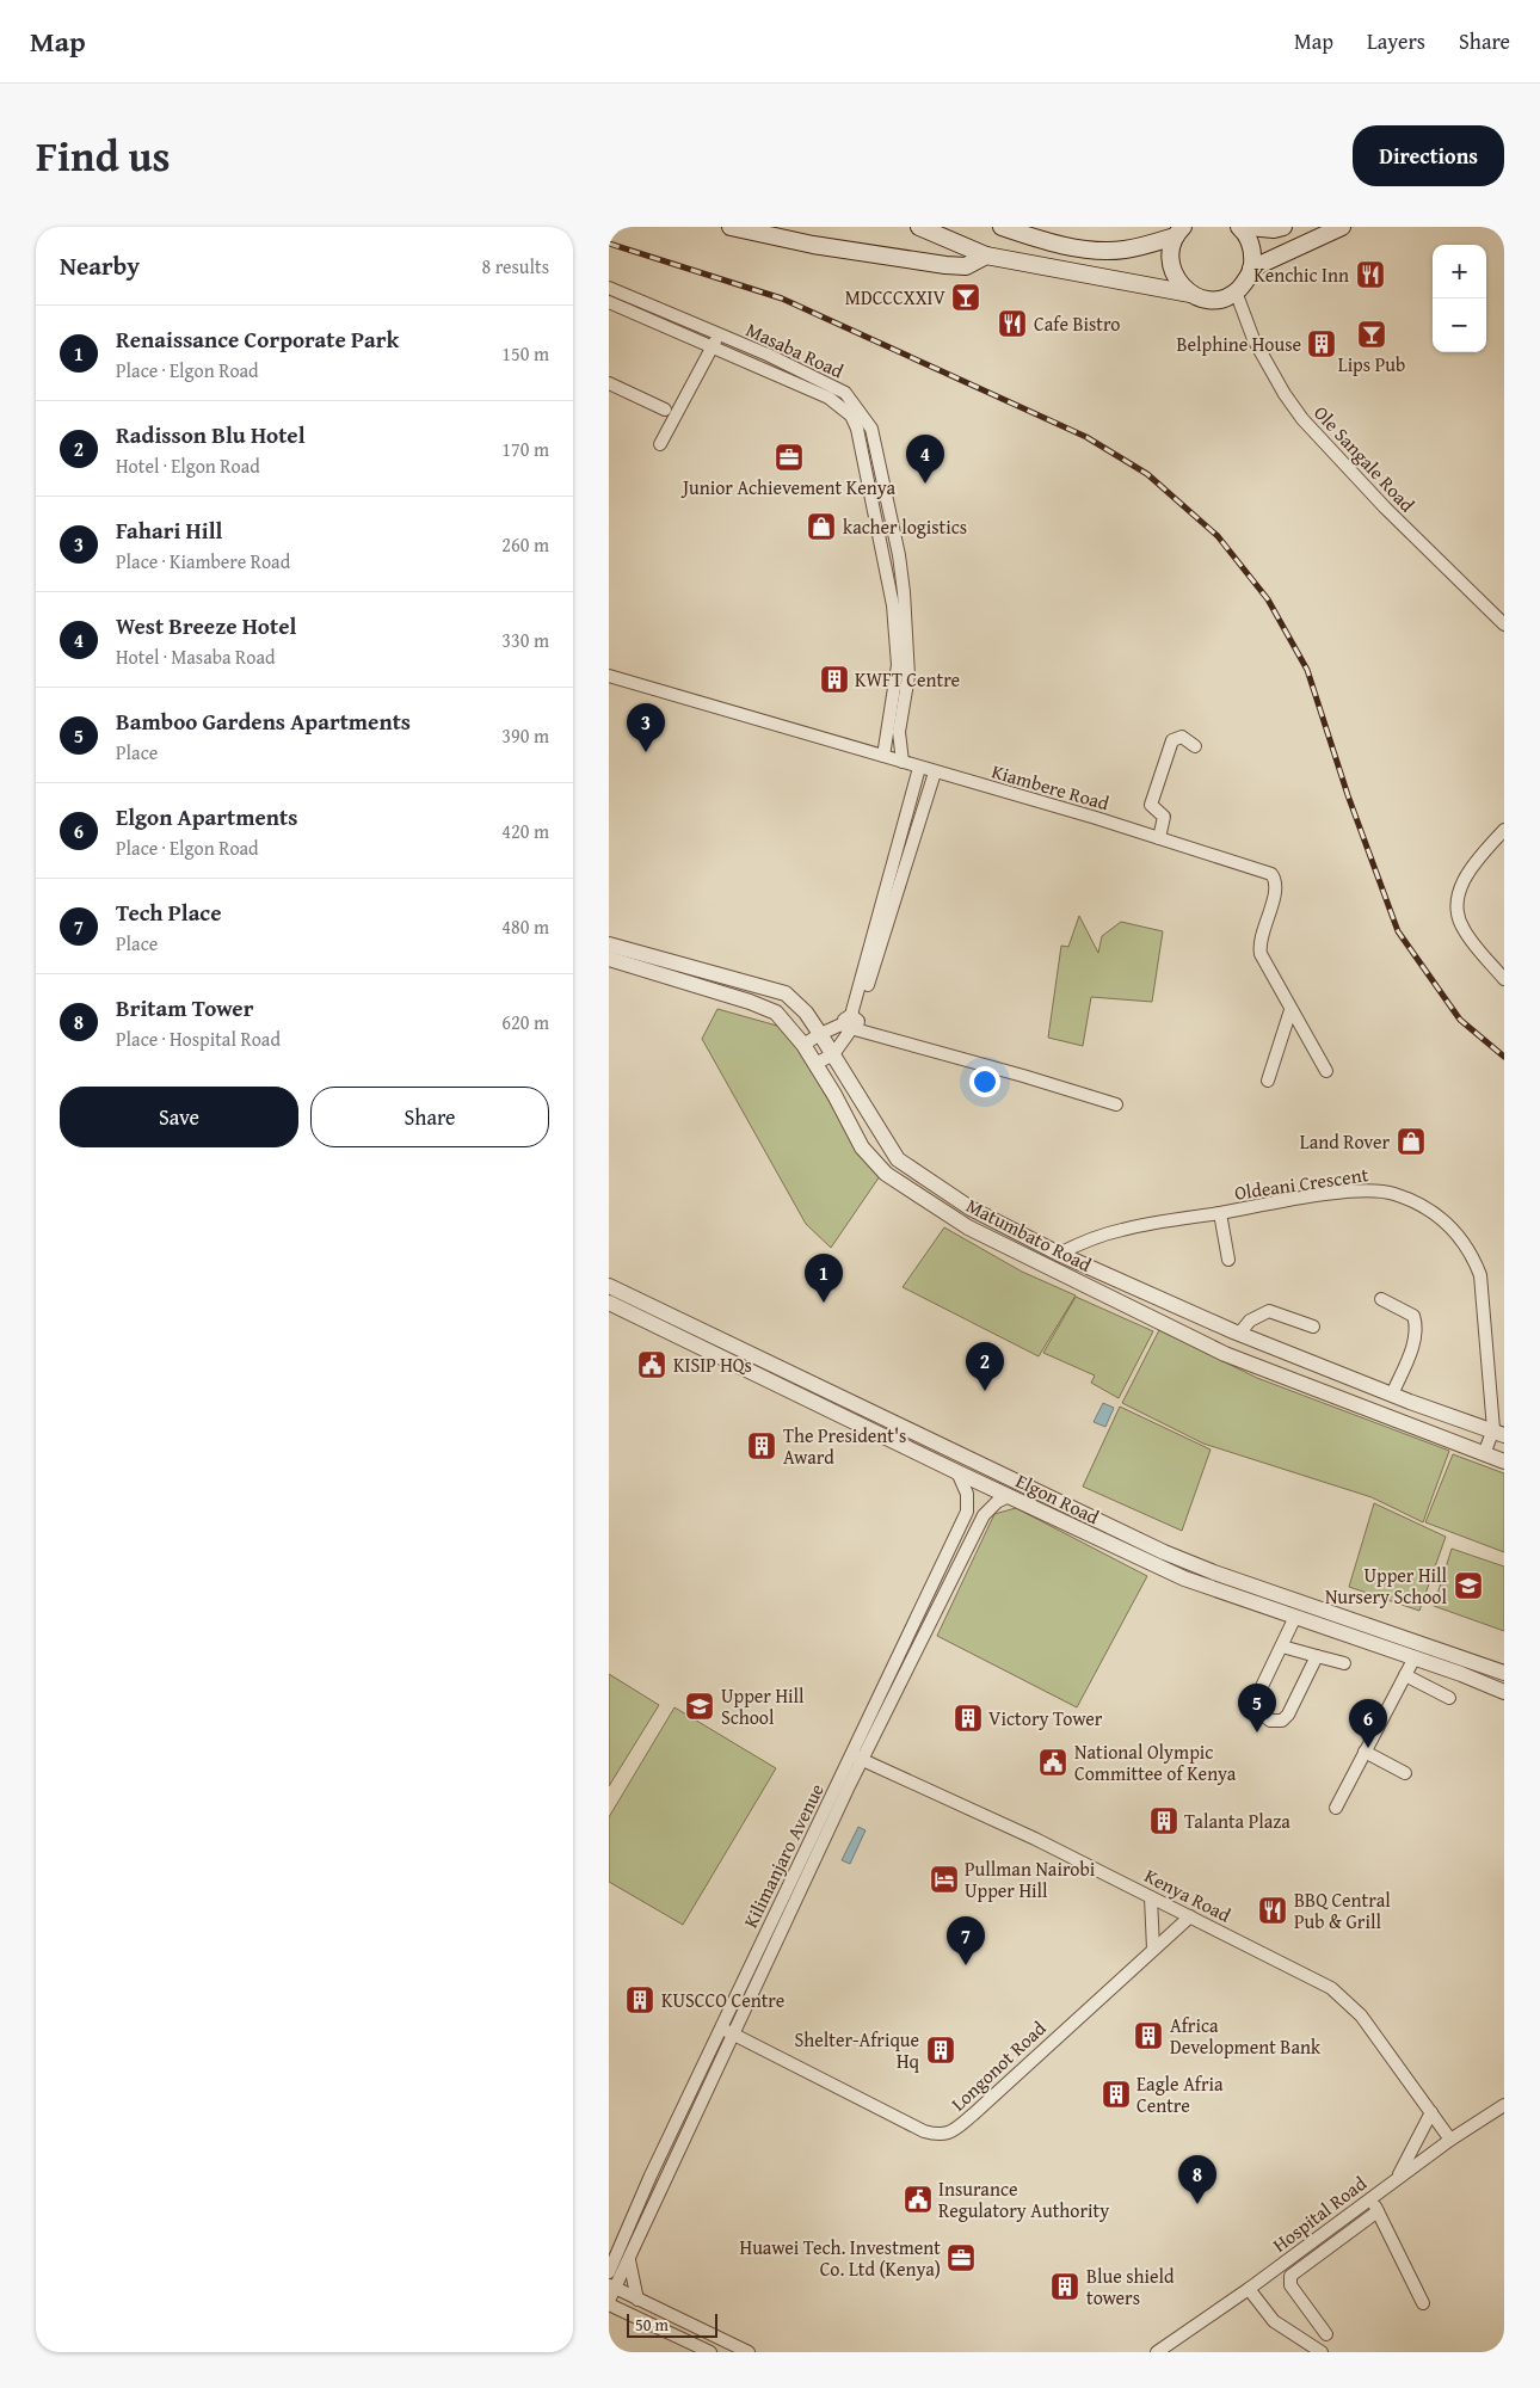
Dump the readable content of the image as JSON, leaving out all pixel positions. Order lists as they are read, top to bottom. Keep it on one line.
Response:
{"streets":{"street":["Masaba Road","Ole Sangale Road","Kiambere Road","Oldeani Crescent","Matumbato Road","Elgon Road","Kilimanjaro Avenue","Kenya Road","Longonot Road","Hospital Road"]},"crossings":[["Masaba Road","Kiambere Road"],["Oldeani Crescent","Matumbato Road"],["Elgon Road","Kilimanjaro Avenue"],["Kilimanjaro Avenue","Kenya Road"],["Kilimanjaro Avenue","Longonot Road"],["Kenya Road","Longonot Road"],["Kenya Road","Hospital Road"]],"places":{"restaurant":["Kenchic Inn","Cafe Bistro","BBQ Central Pub & Grill"],"bar":["MDCCCXXIV","Lips Pub"],"building":["Belphine House","KWFT Centre","The President's Award","Victory Tower","Talanta Plaza","KUSCCO Centre","Africa Development Bank","Shelter-Afrique Hq","Eagle Afria Centre","Blue shield towers"],"office":["Junior Achievement Kenya","Huawei Tech. Investment Co. Ltd (Kenya)"],"shop":["kacher logistics","Land Rover"],"public building":["KISIP HQs","National Olympic Committee of Kenya","Insurance Regulatory Authority"],"school or university":["Upper Hill Nursery School","Upper Hill School"],"hotel":["Pullman Nairobi Upper Hill"]},"scale_bar":"50 m","page":{"header":"Map","nav":["Map","Layers","Share"],"title":"Find us","buttons":["Directions",["Save","Share"]],"heading":["Nearby","8 results"],"map_buttons":["+","−"],"list":[{"mark":"1","name":"Renaissance Corporate Park","note":"Place · Elgon Road","value":"150 m"},{"mark":"2","name":"Radisson Blu Hotel","note":"Hotel · Elgon Road","value":"170 m"},{"mark":"3","name":"Fahari Hill","note":"Place · Kiambere Road","value":"260 m"},{"mark":"4","name":"West Breeze Hotel","note":"Hotel · Masaba Road","value":"330 m"},{"mark":"5","name":"Bamboo Gardens Apartments","note":"Place","value":"390 m"},{"mark":"6","name":"Elgon Apartments","note":"Place · Elgon Road","value":"420 m"},{"mark":"7","name":"Tech Place","note":"Place","value":"480 m"},{"mark":"8","name":"Britam Tower","note":"Place · Hospital Road","value":"620 m"}],"pins":["4","3","1","2","5","6","7","8"],"scale":"50 m"}}
